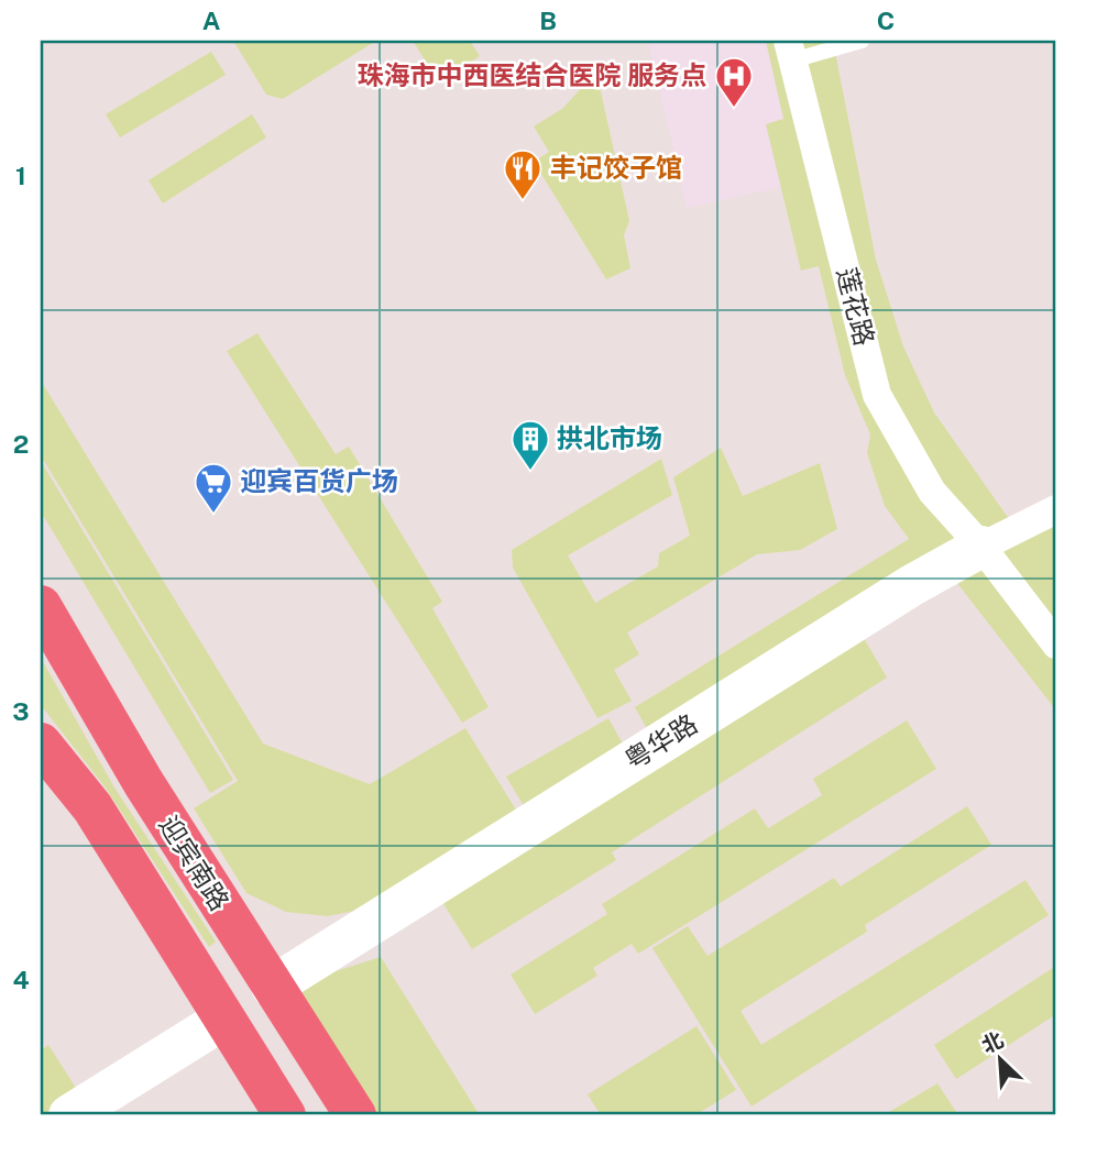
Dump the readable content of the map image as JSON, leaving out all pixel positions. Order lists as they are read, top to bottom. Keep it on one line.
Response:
{"streets":{"highway":["迎宾南路"],"main road":["粤华路"],"street":["莲花路"]},"crossings":[["莲花路","粤华路"],["粤华路","迎宾南路"]],"places":{"hospital":["珠海市中西医结合医院 服务点"],"restaurant":["丰记饺子馆"],"building":["拱北市场"],"supermarket":["迎宾百货广场"]},"north":"top left","grid":{"columns":["A","B","C"],"rows":["1","2","3","4"]}}
